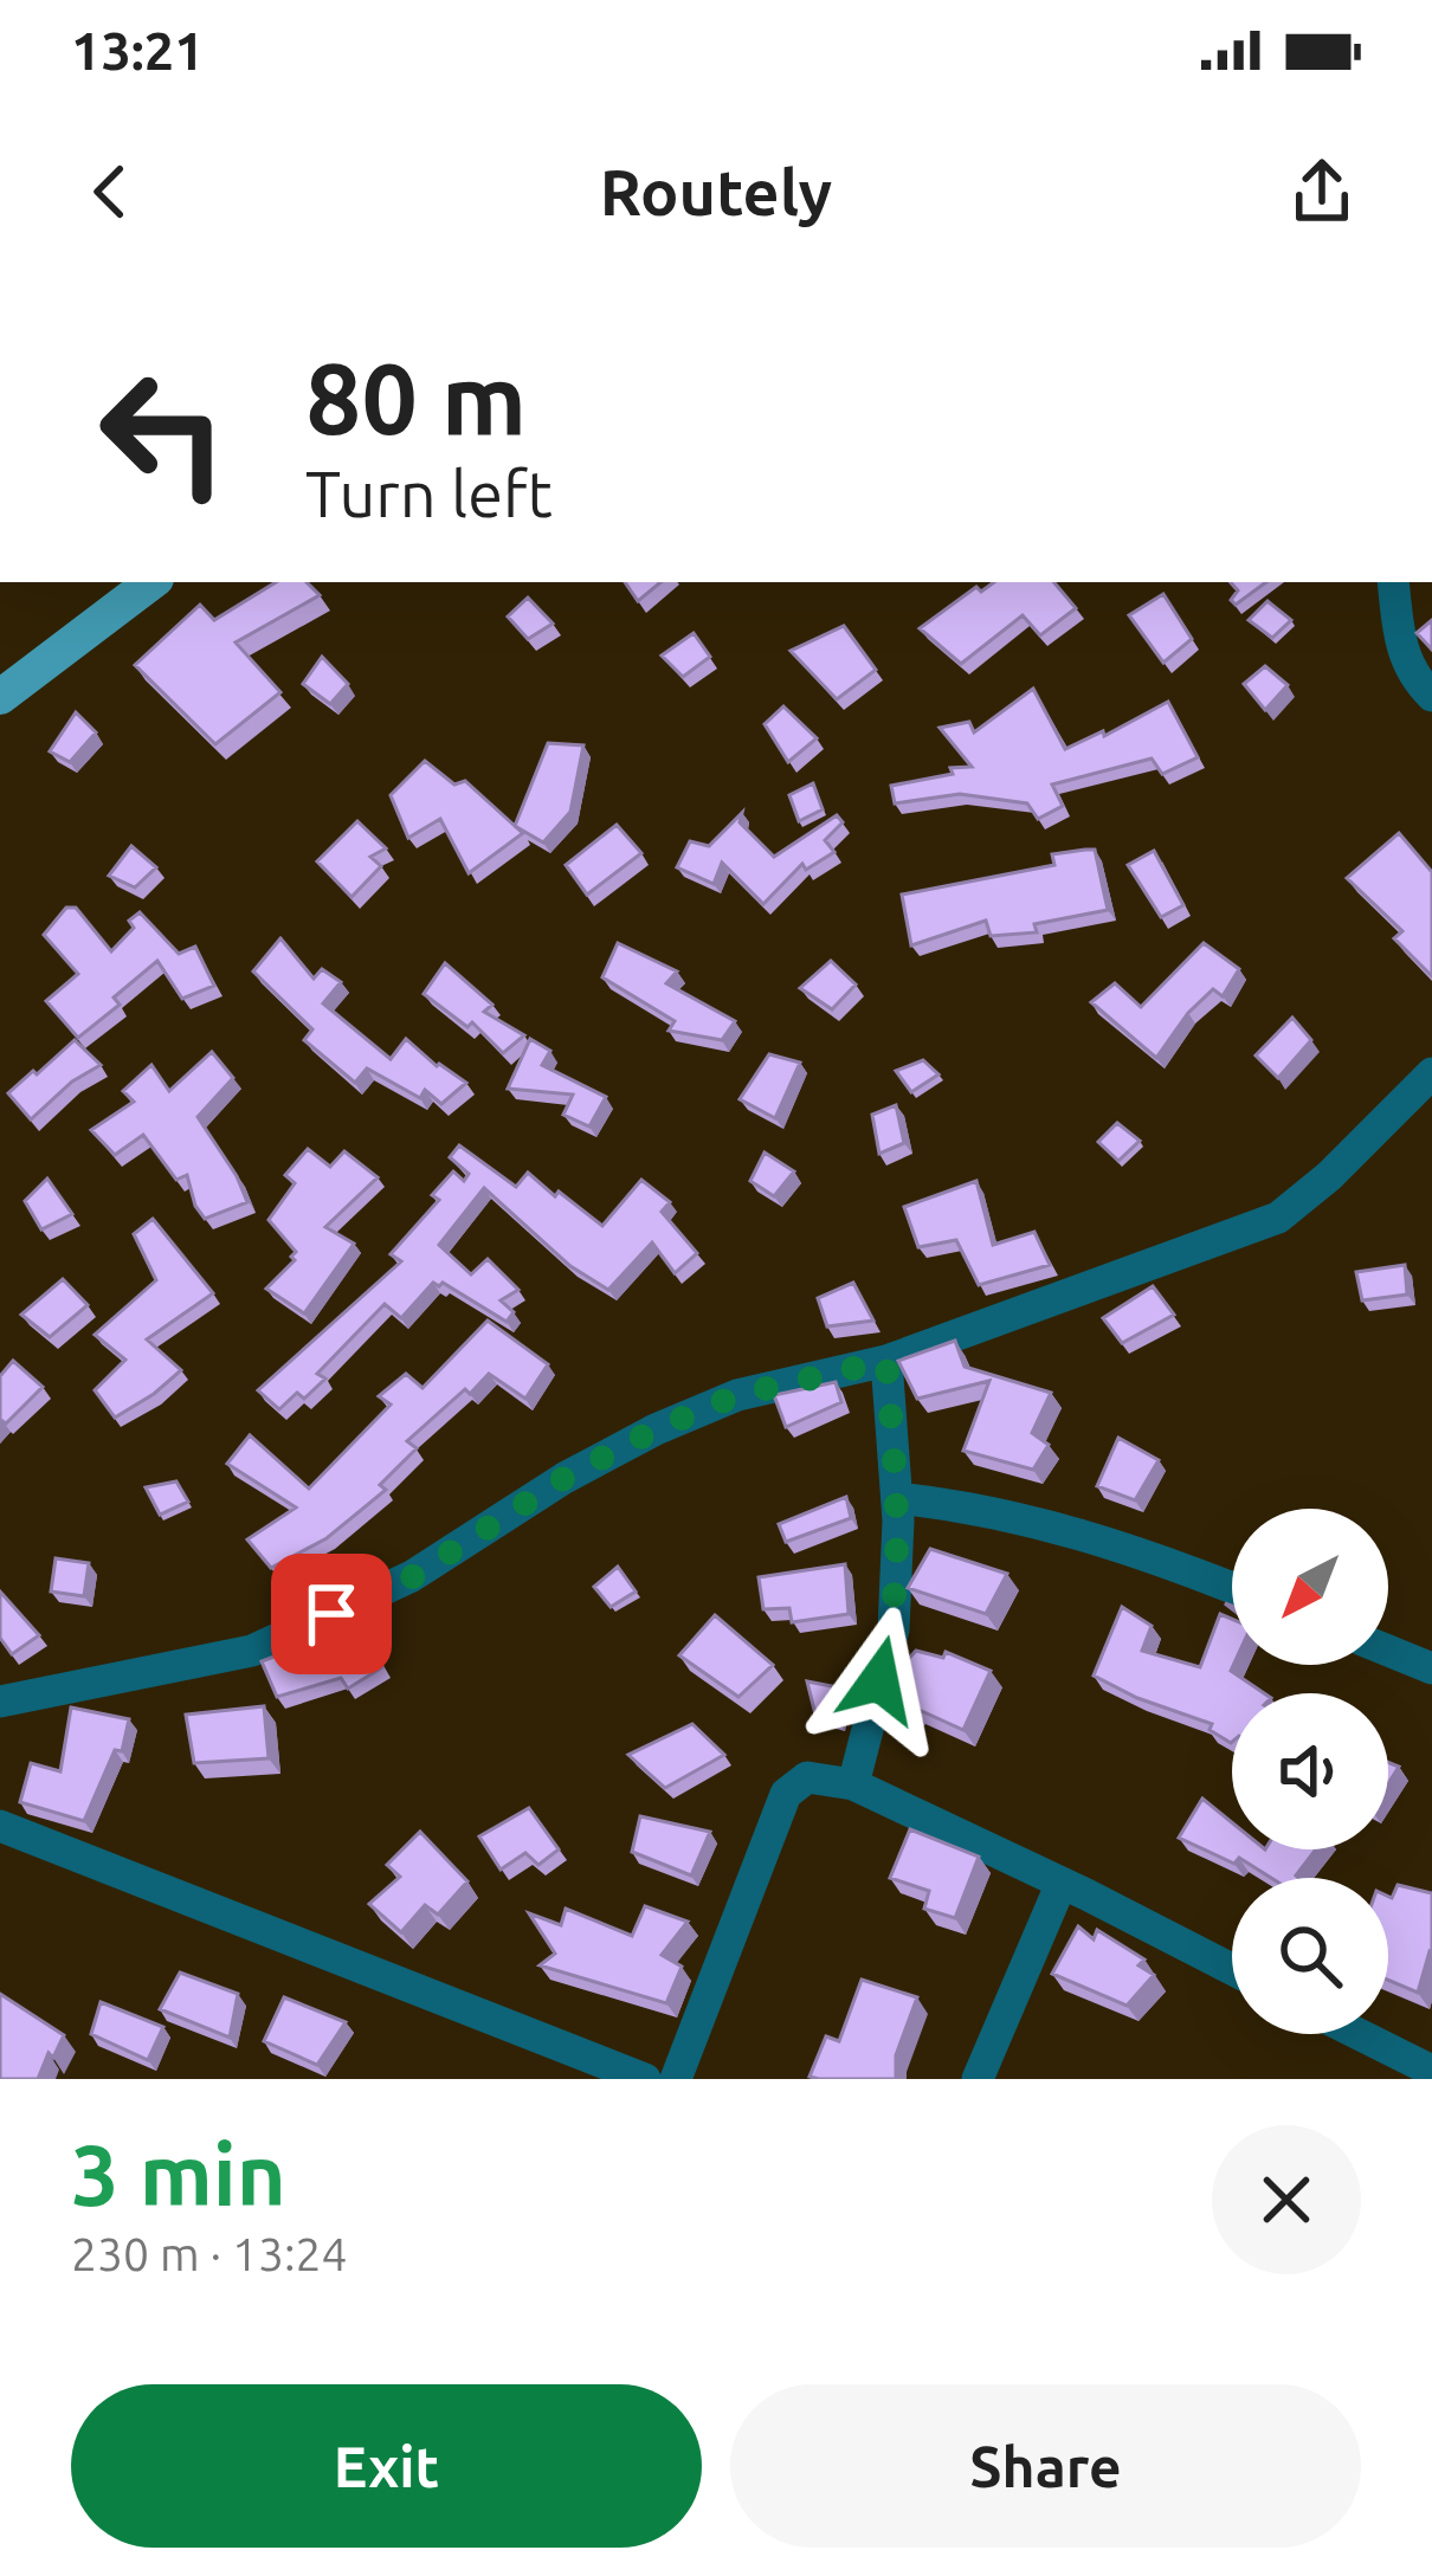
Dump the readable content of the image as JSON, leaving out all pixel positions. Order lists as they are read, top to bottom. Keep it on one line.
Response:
{"north":"bottom left","page":{"status":"13:21","header":"Routely","turn":["80 m","Turn left"],"heading":["3 min","230 m · 13:24"],"buttons":["Exit","Share"]}}
